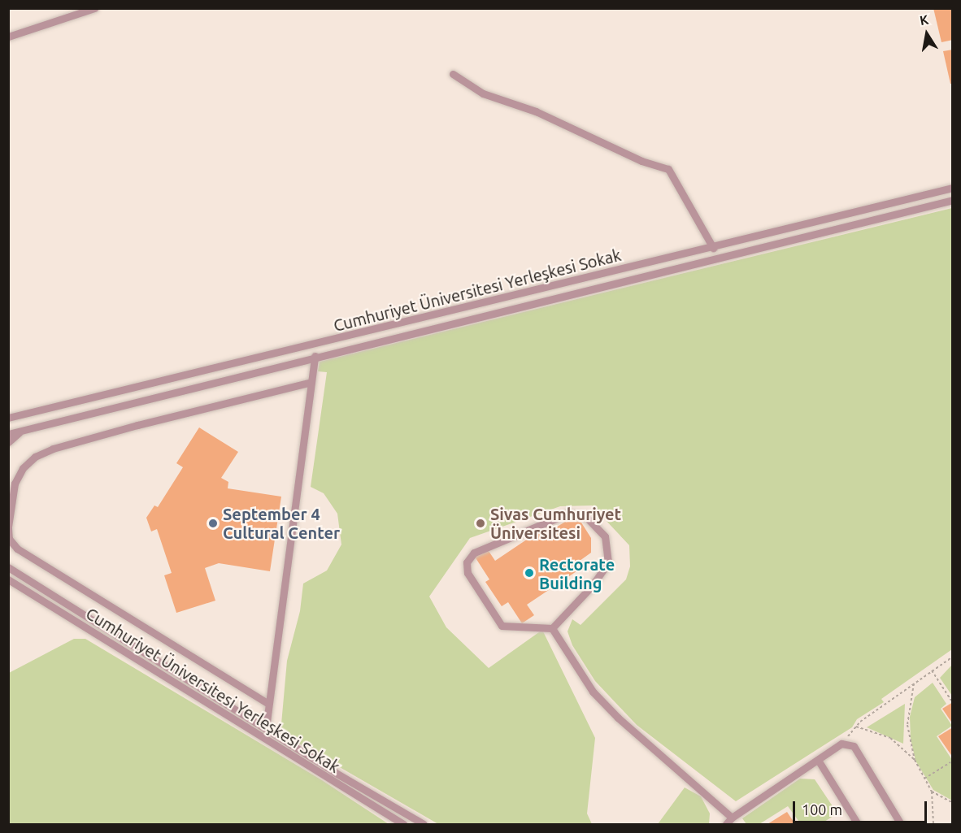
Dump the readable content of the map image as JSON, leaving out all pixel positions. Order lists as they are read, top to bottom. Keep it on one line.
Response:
{"streets":{"street":["Cumhuriyet Üniversitesi Yerleşkesi Sokak"]},"places":["September 4 Cultural Center","Sivas Cumhuriyet Üniversitesi","Rectorate Building"],"scale_bar":"100 m","north":"top"}
